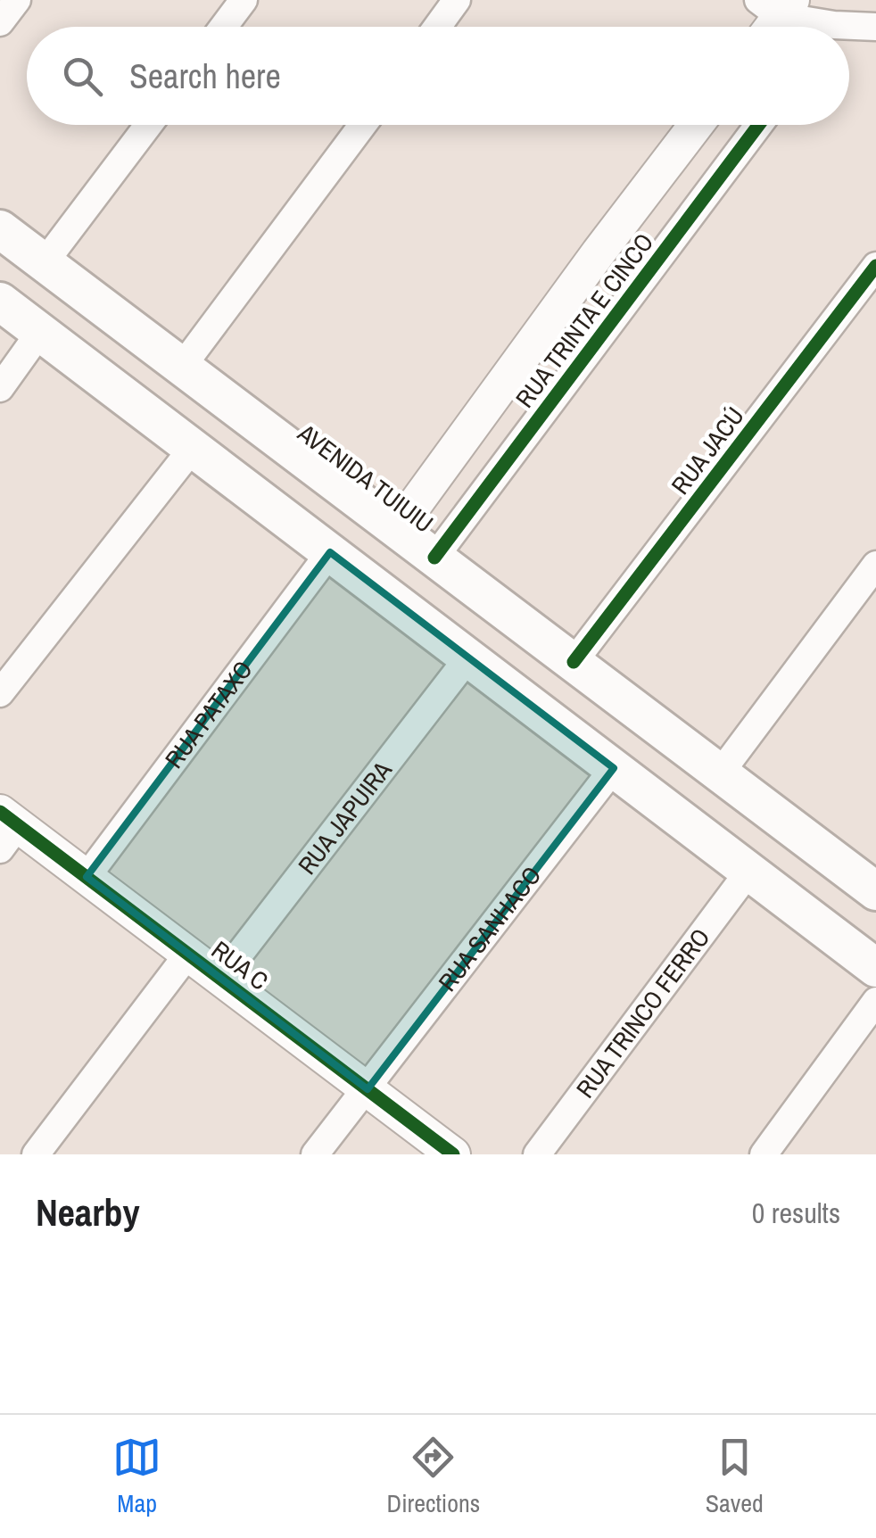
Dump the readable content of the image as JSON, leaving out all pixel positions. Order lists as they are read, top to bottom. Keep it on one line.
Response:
{"streets":{"main road":["AVENIDA TUIUIU"],"street":["RUA TRINTA E CINCO","RUA JACÚ","RUA PATAXO","RUA JAPUIRA","RUA SANHACO","RUA C","RUA TRINCO FERRO"]},"crossings":[["RUA TRINTA E CINCO","AVENIDA TUIUIU"],["RUA JACÚ","AVENIDA TUIUIU"],["RUA PATAXO","RUA C"],["RUA JAPUIRA","RUA C"],["RUA SANHACO","RUA C"]],"page":{"search":"Search here","heading":["Nearby","0 results"],"nav":["Map","Directions","Saved"]}}
